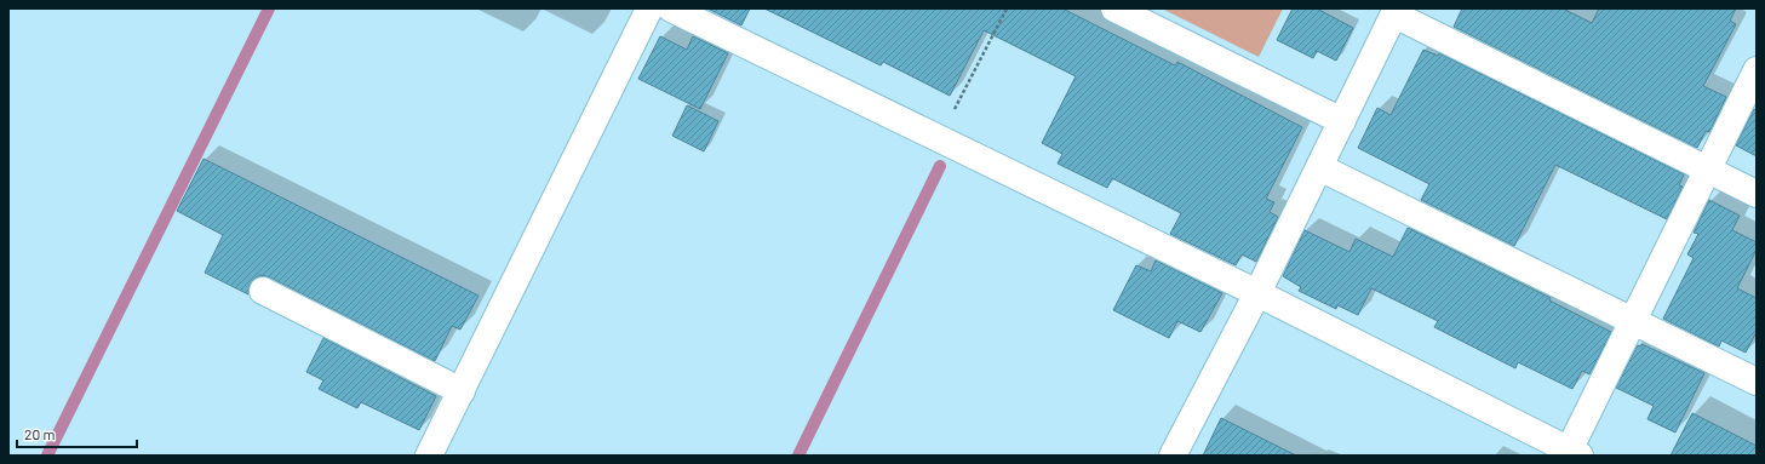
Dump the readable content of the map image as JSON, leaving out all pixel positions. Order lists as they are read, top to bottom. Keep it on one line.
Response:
{"scale_bar":"20 m"}
